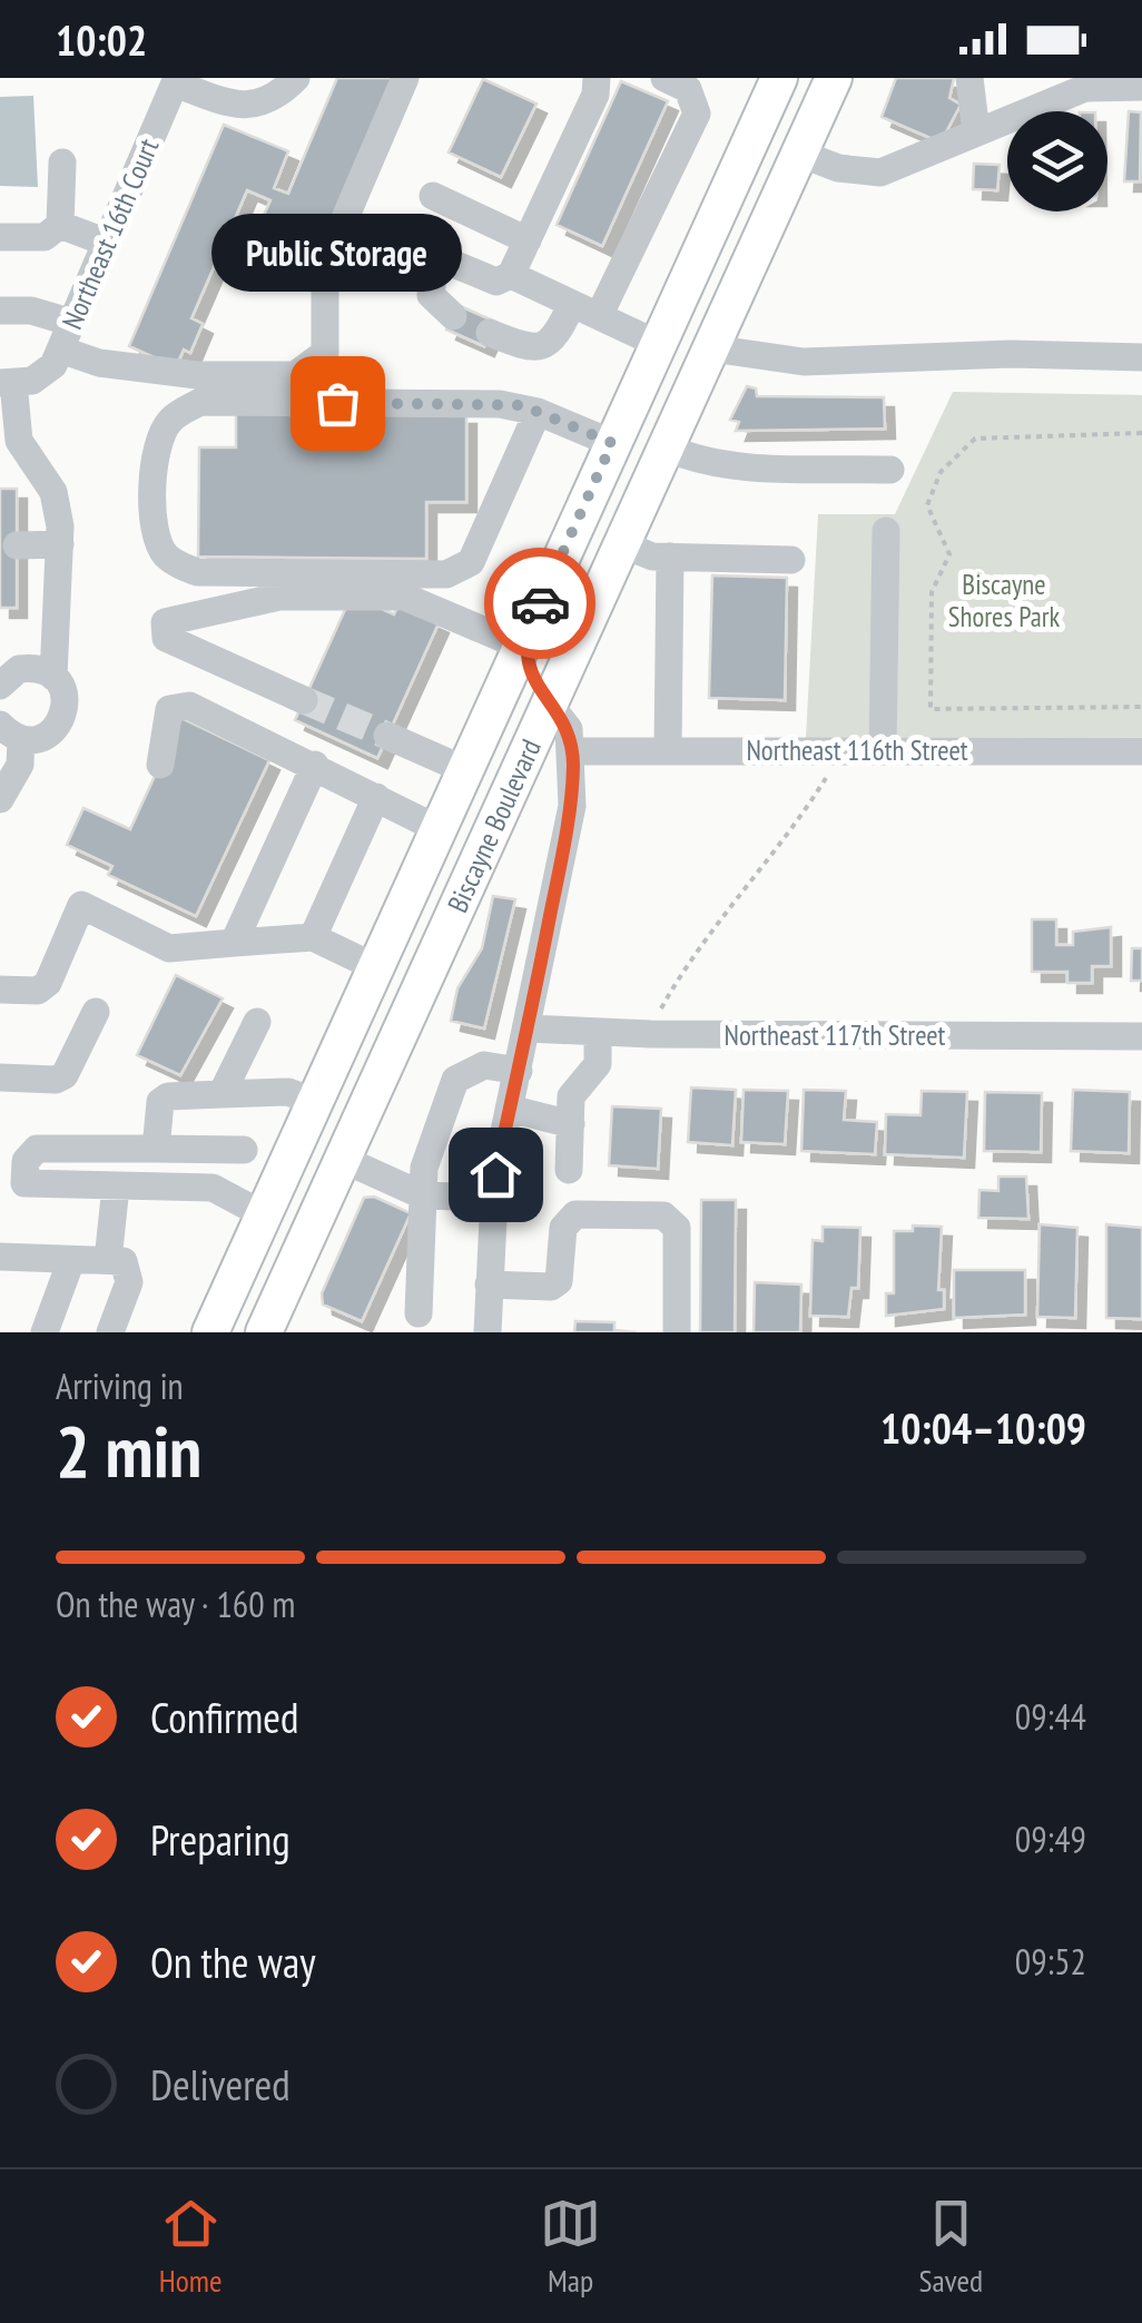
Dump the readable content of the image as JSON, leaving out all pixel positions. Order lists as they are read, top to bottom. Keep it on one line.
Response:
{"streets":{"main road":["Biscayne Boulevard"],"street":["Northeast 16th Court","Northeast 116th Street","Northeast 117th Street"]},"parks":["Biscayne Shores Park"],"places":["Public Storage"],"page":{"status":"10:02","bubble":"Public Storage","heading":["2 min","Arriving in","10:04–10:09"],"bar":"On the way · 160 m","list":[["Confirmed","09:44"],["Preparing","09:49"],["On the way","09:52"],"Delivered"],"tabs":["Home","Map","Saved"]}}
